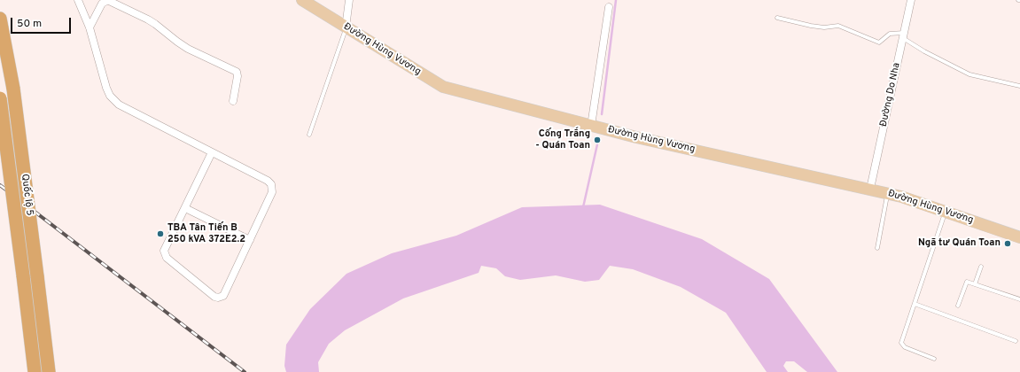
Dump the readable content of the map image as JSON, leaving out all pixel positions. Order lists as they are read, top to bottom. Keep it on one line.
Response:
{"streets":{"highway":["Quốc lộ 5"],"main road":["Đường Hùng Vương"],"street":["Đường Do Nha"]},"crossings":[["Đường Hùng Vương","Đường Do Nha"]],"places":["Cống Trắng - Quán Toan","TBA Tân Tiến B 250 kVA 372E2.2","Ngã tư Quán Toan"],"scale_bar":"50 m"}
